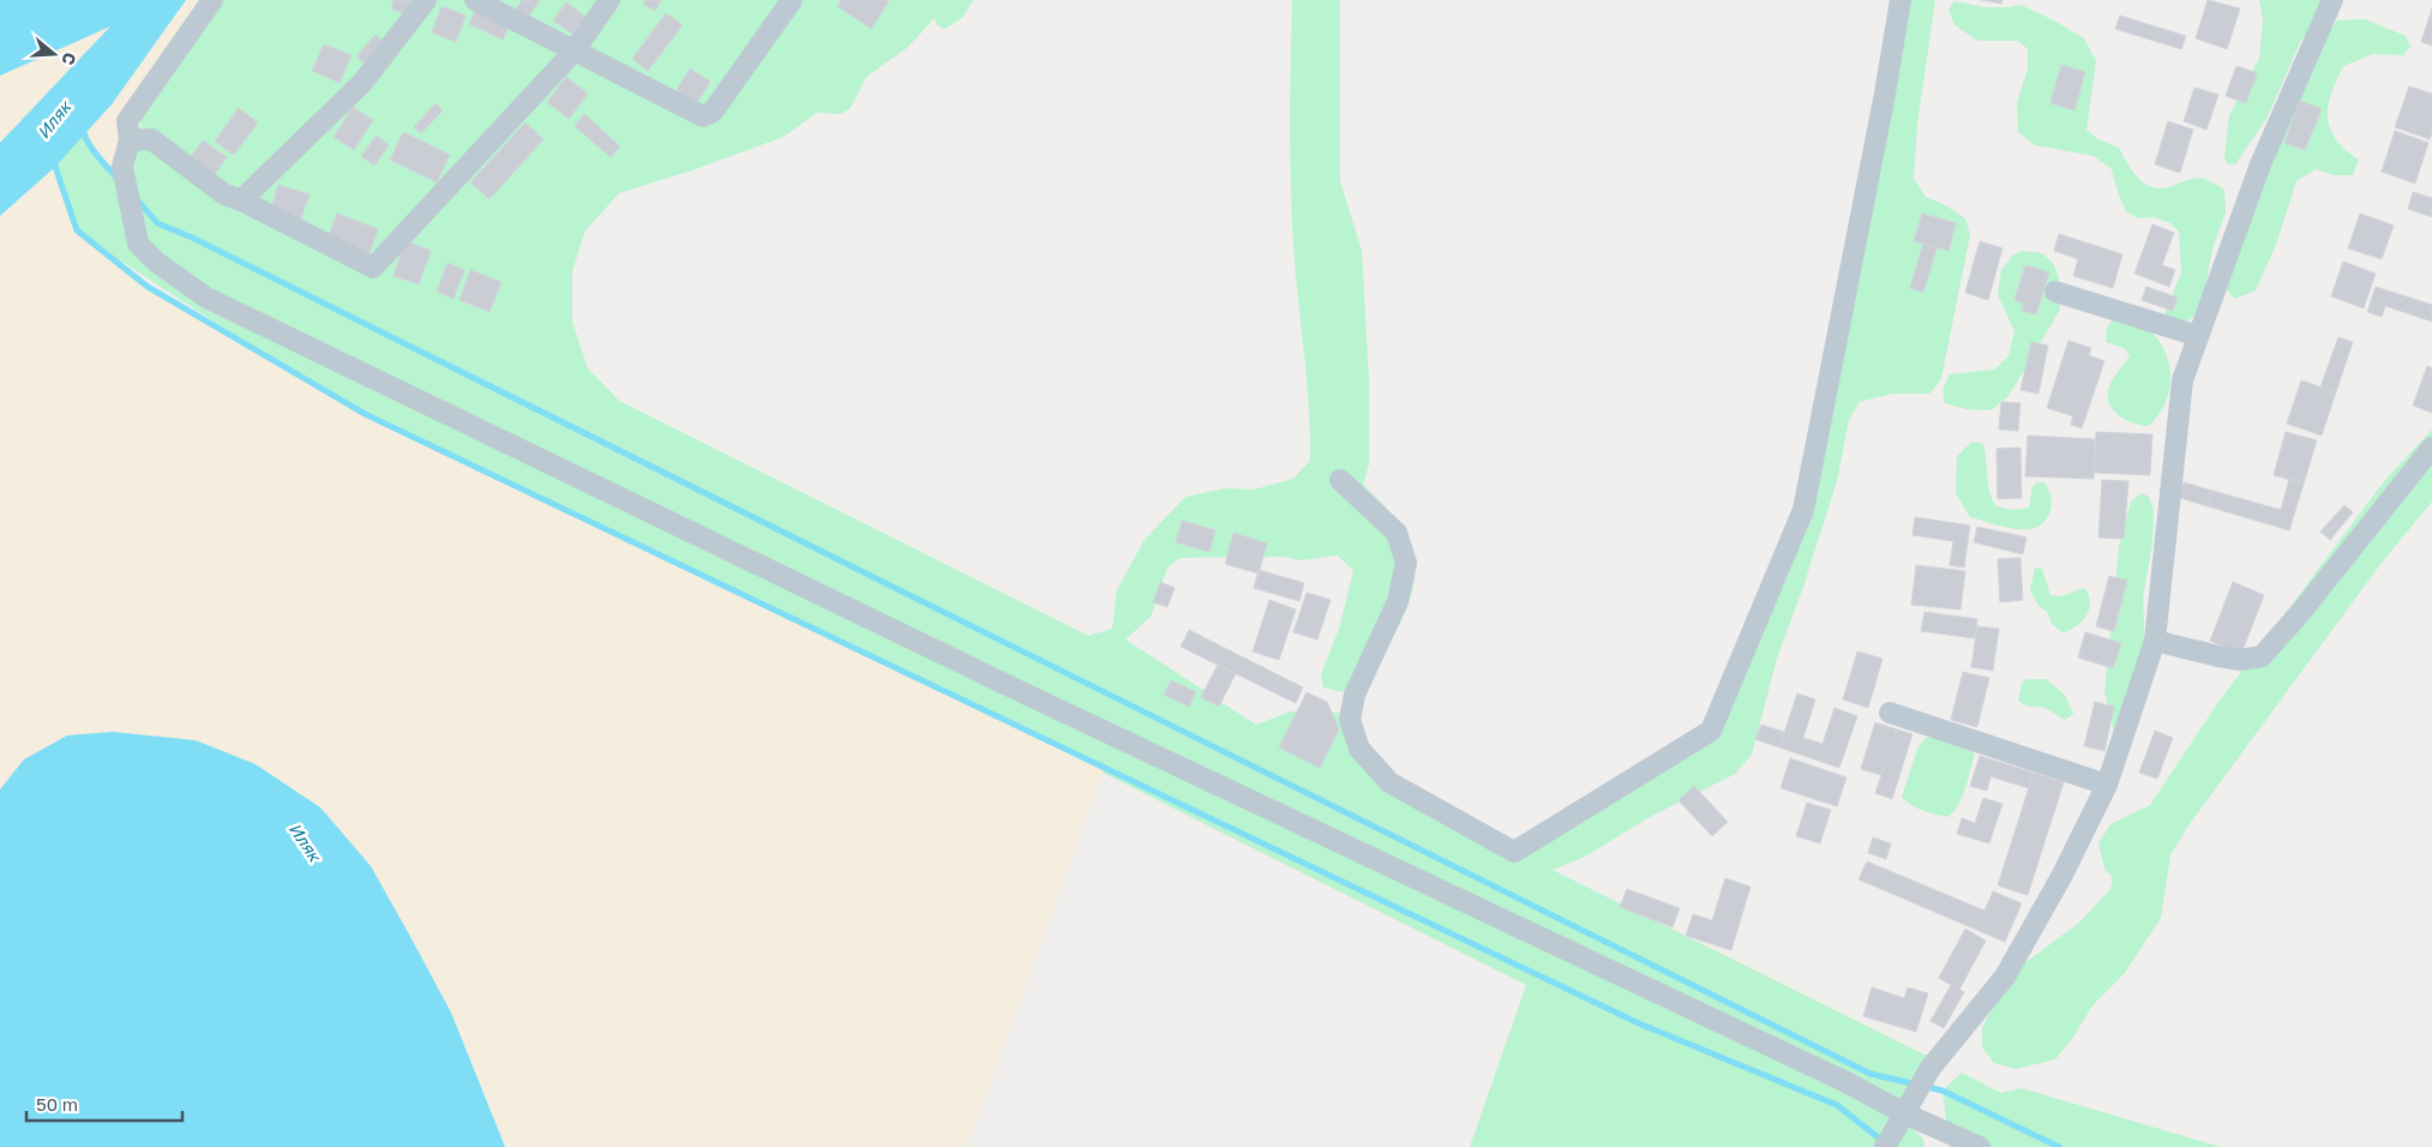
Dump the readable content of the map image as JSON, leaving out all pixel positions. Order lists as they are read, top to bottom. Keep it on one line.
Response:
{"water":["Иляк"],"scale_bar":"50 m","north":"right"}
